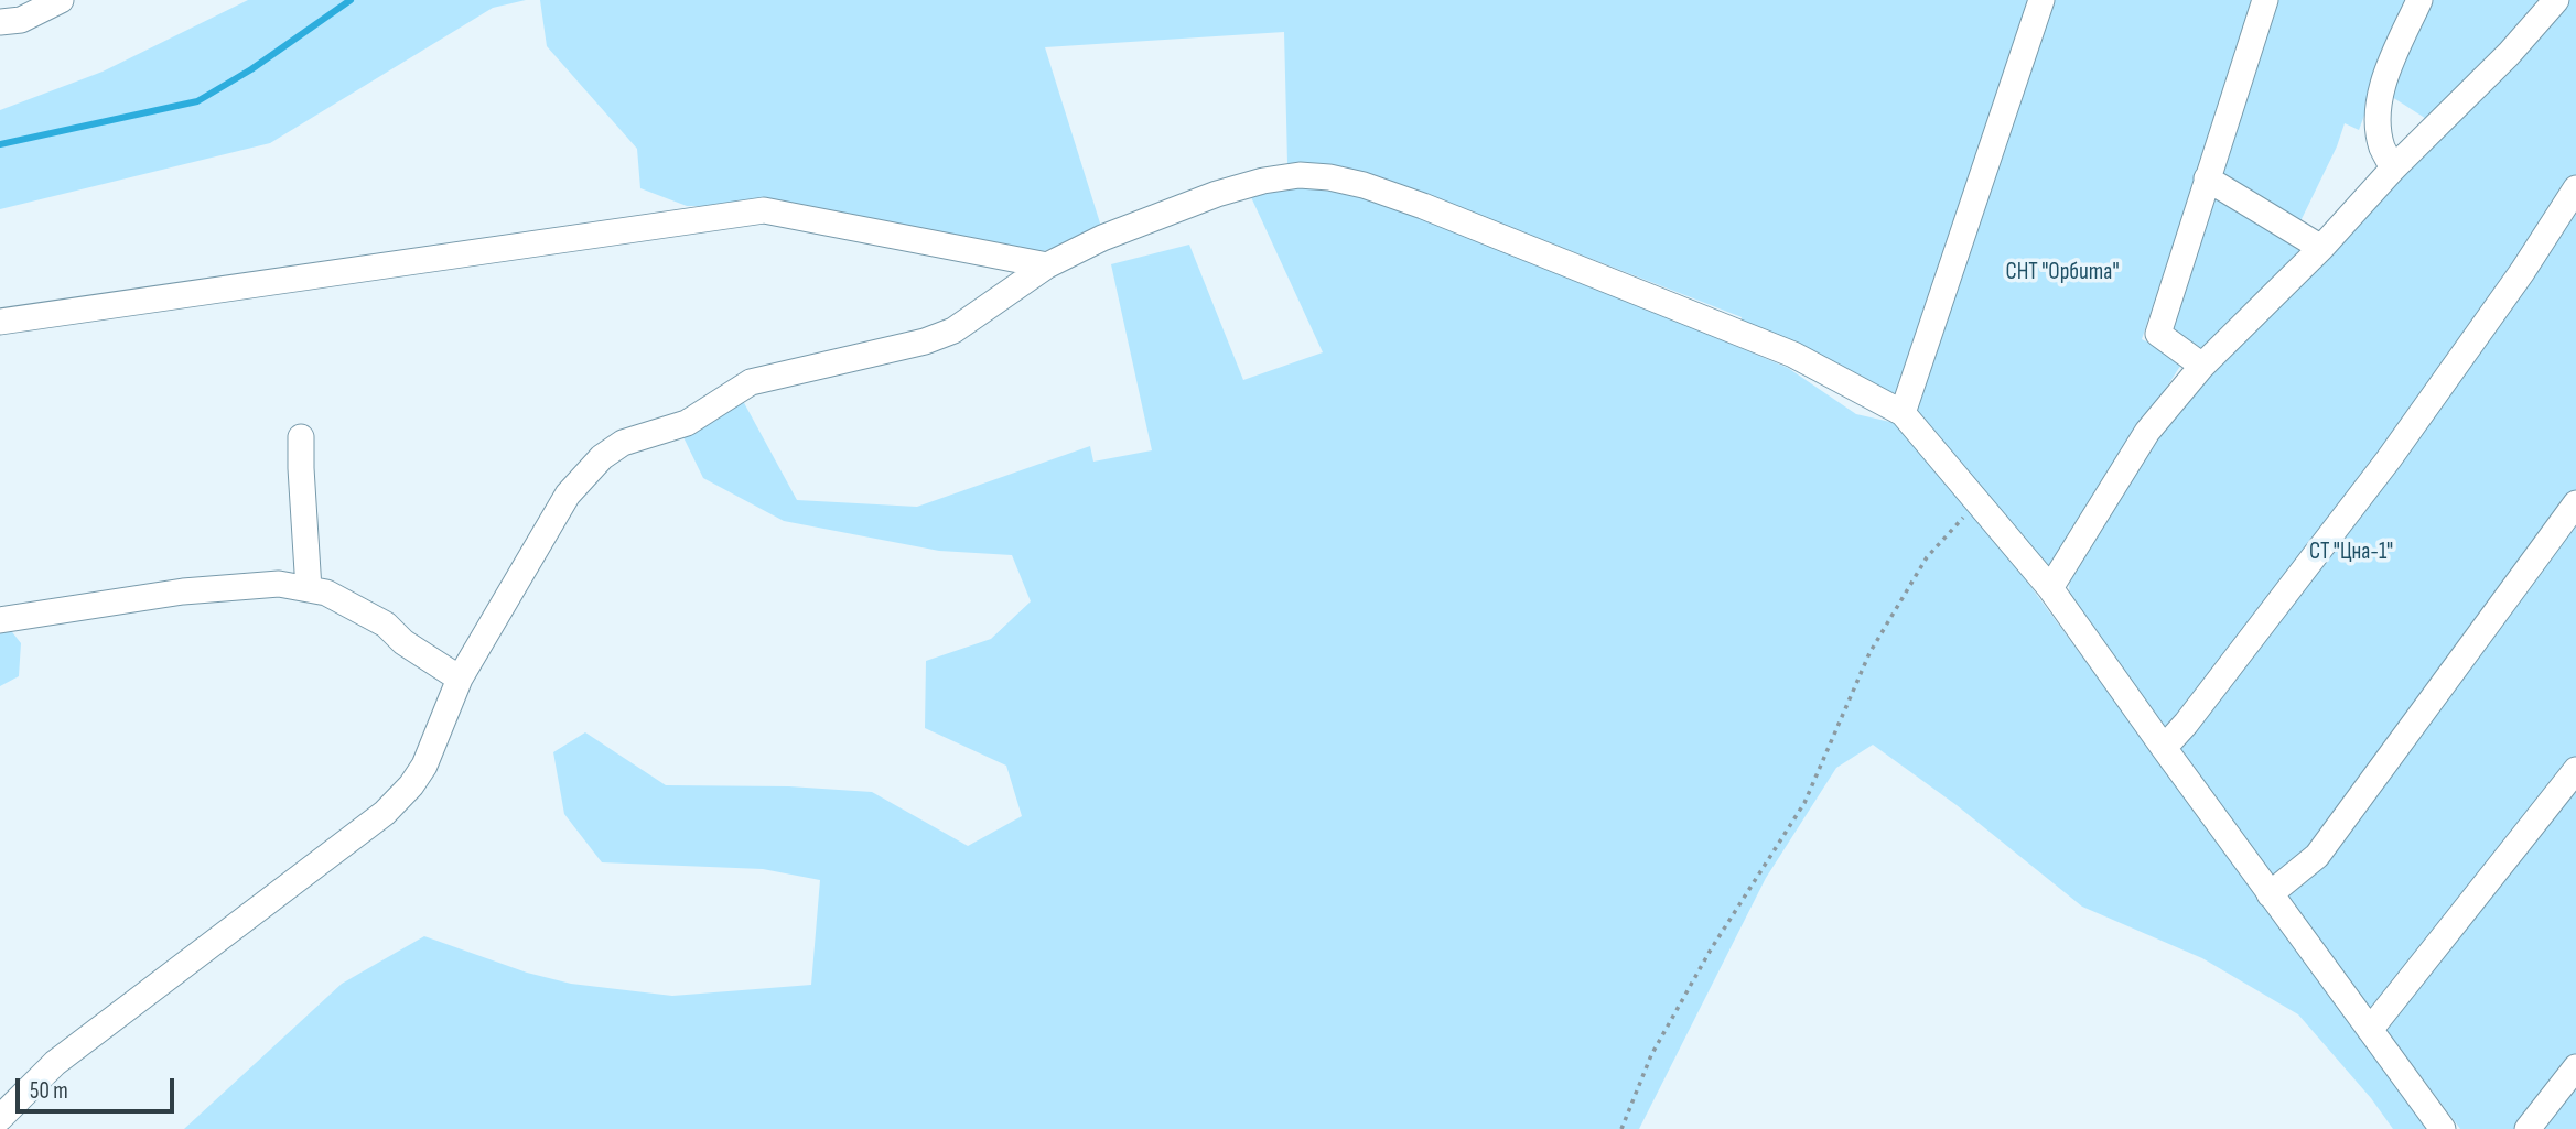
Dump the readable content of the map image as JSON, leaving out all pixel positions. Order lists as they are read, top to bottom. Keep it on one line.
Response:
{"parks":["CНТ \"Орбита\"","СТ \"Цна-1\""],"scale_bar":"50 m"}
